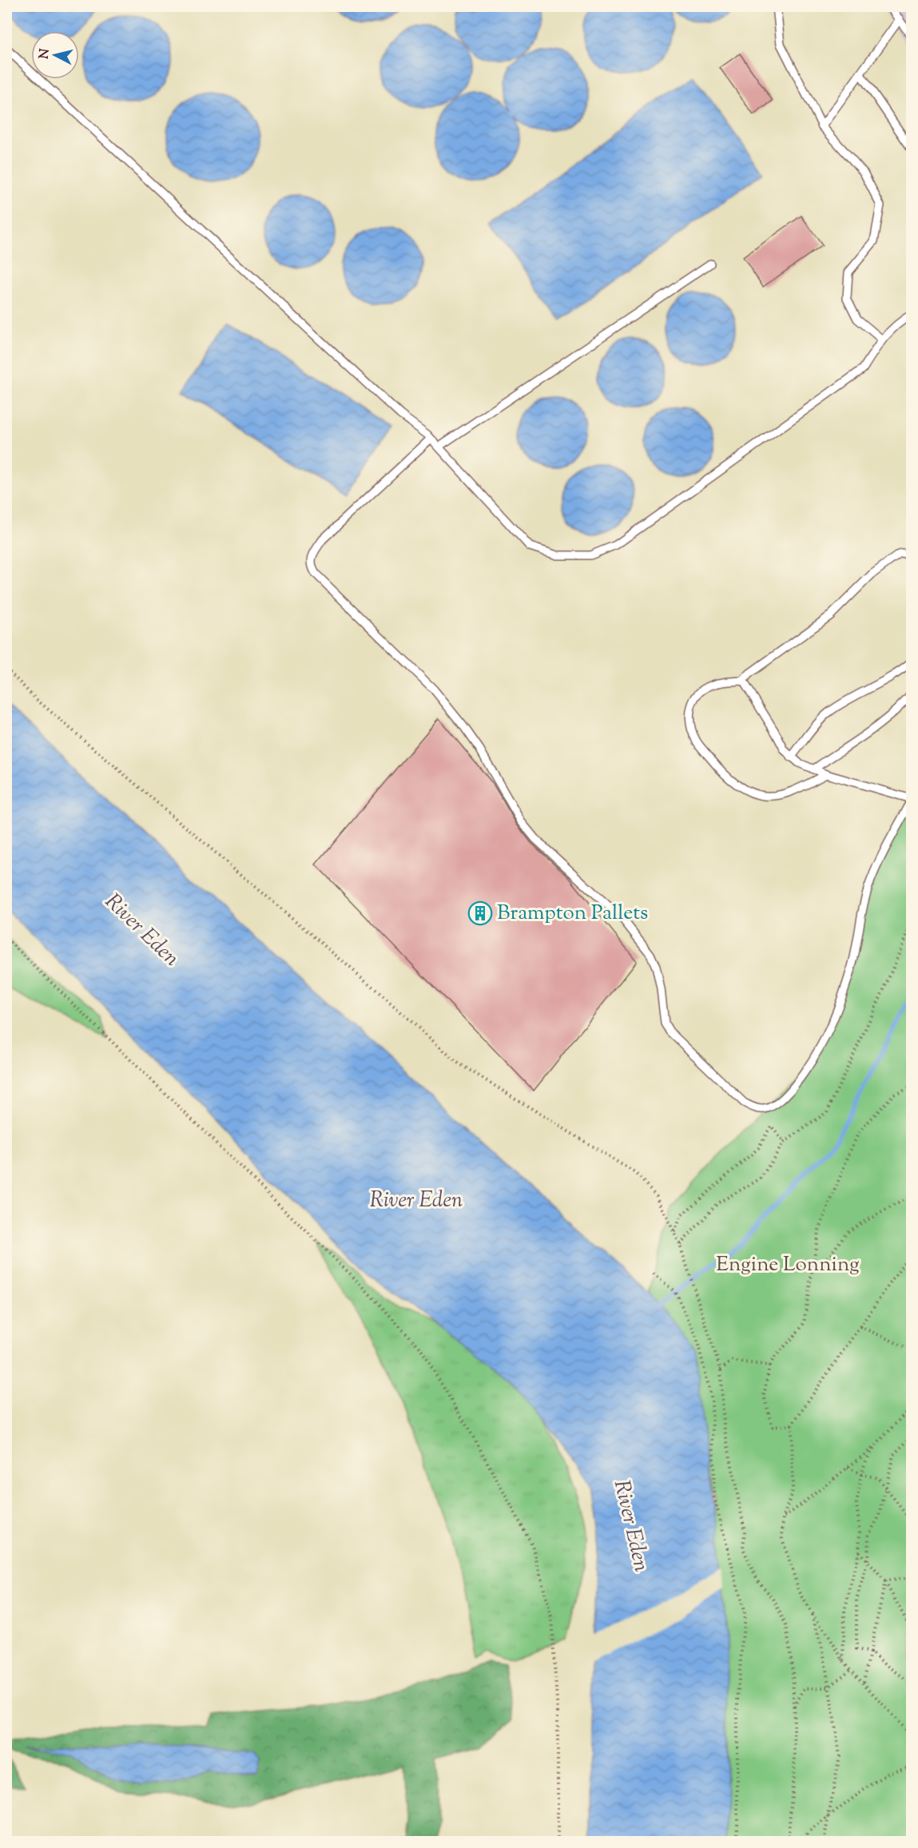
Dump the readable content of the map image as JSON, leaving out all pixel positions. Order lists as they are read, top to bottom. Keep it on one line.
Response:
{"water":["River Eden"],"parks":["Engine Lonning"],"places":{"building":["Brampton Pallets"]},"north":"left"}
